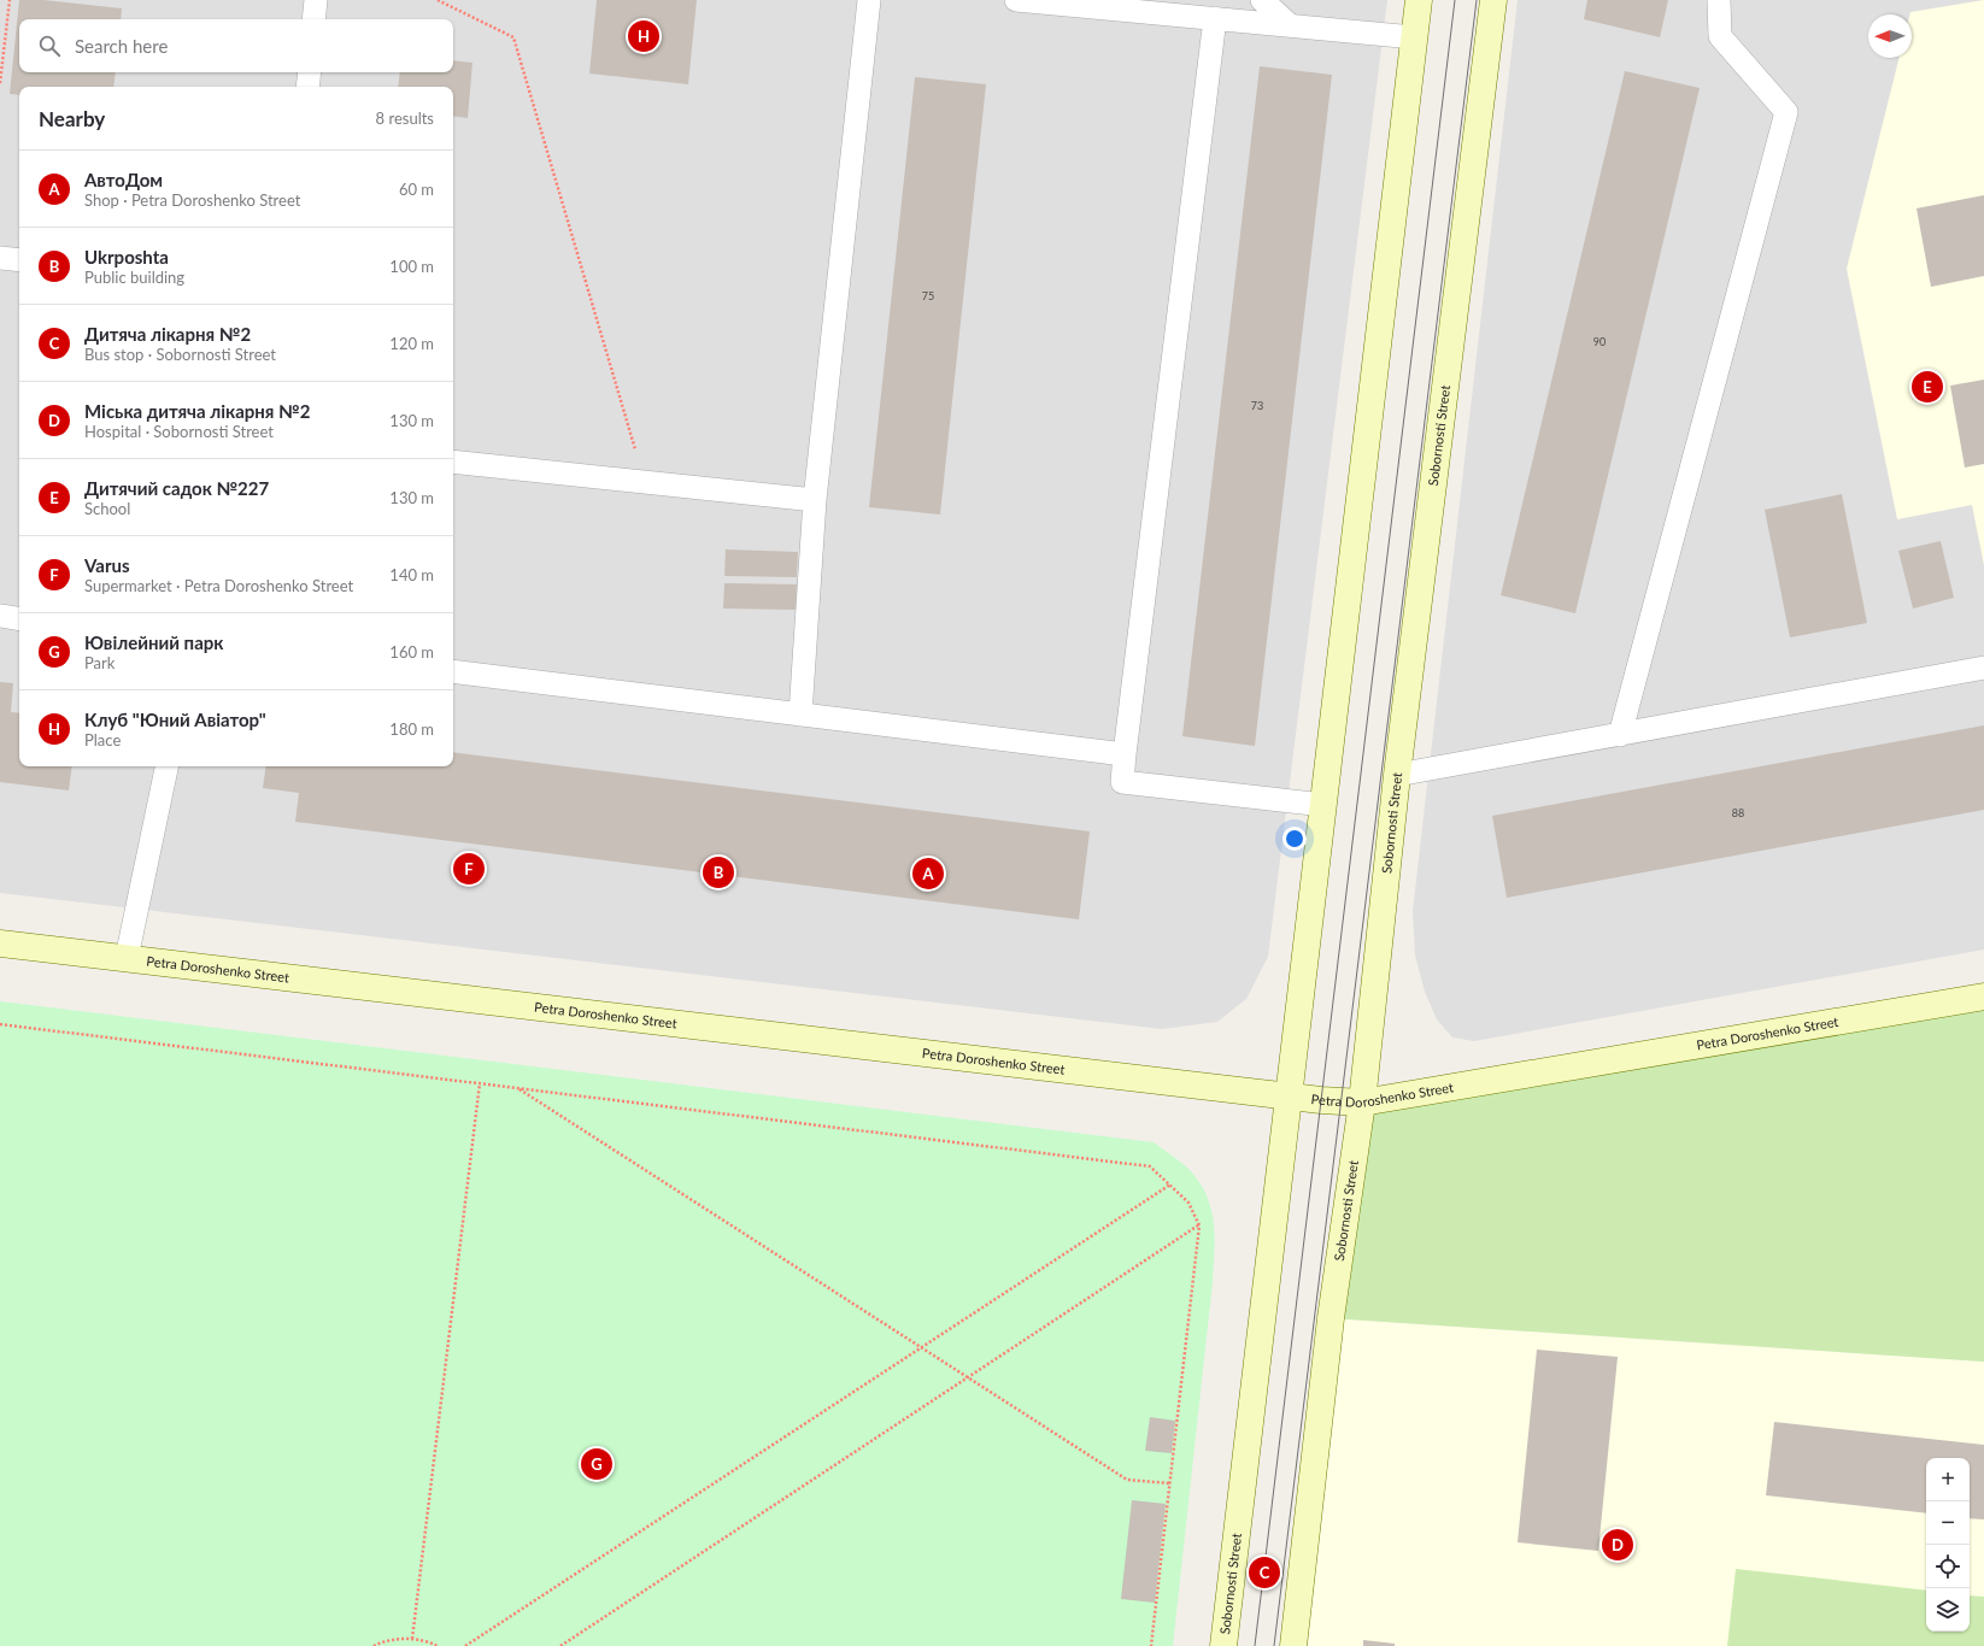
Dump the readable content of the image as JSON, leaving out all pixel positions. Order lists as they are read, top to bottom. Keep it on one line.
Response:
{"streets":{"main road":["Sobornosti Street","Petra Doroshenko Street"]},"crossings":[["Sobornosti Street","Petra Doroshenko Street"]],"house_numbers":["75","90","73","88"],"north":"left","page":{"pins":["H","E","F","B","A","G","D","C"],"search":"Search here","heading":["Nearby","8 results"],"list":[{"mark":"A","name":"АвтоДом","note":"Shop · Petra Doroshenko Street","value":"60 m"},{"mark":"B","name":"Ukrposhta","note":"Public building","value":"100 m"},{"mark":"C","name":"Дитяча лікарня №2","note":"Bus stop · Sobornosti Street","value":"120 m"},{"mark":"D","name":"Міська дитяча лікарня №2","note":"Hospital · Sobornosti Street","value":"130 m"},{"mark":"E","name":"Дитячий садок №227","note":"School","value":"130 m"},{"mark":"F","name":"Varus","note":"Supermarket · Petra Doroshenko Street","value":"140 m"},{"mark":"G","name":"Ювілейний парк","note":"Park","value":"160 m"},{"mark":"H","name":"Клуб \"Юний Авіатор\"","note":"Place","value":"180 m"}],"map_buttons":["+","−"]}}
